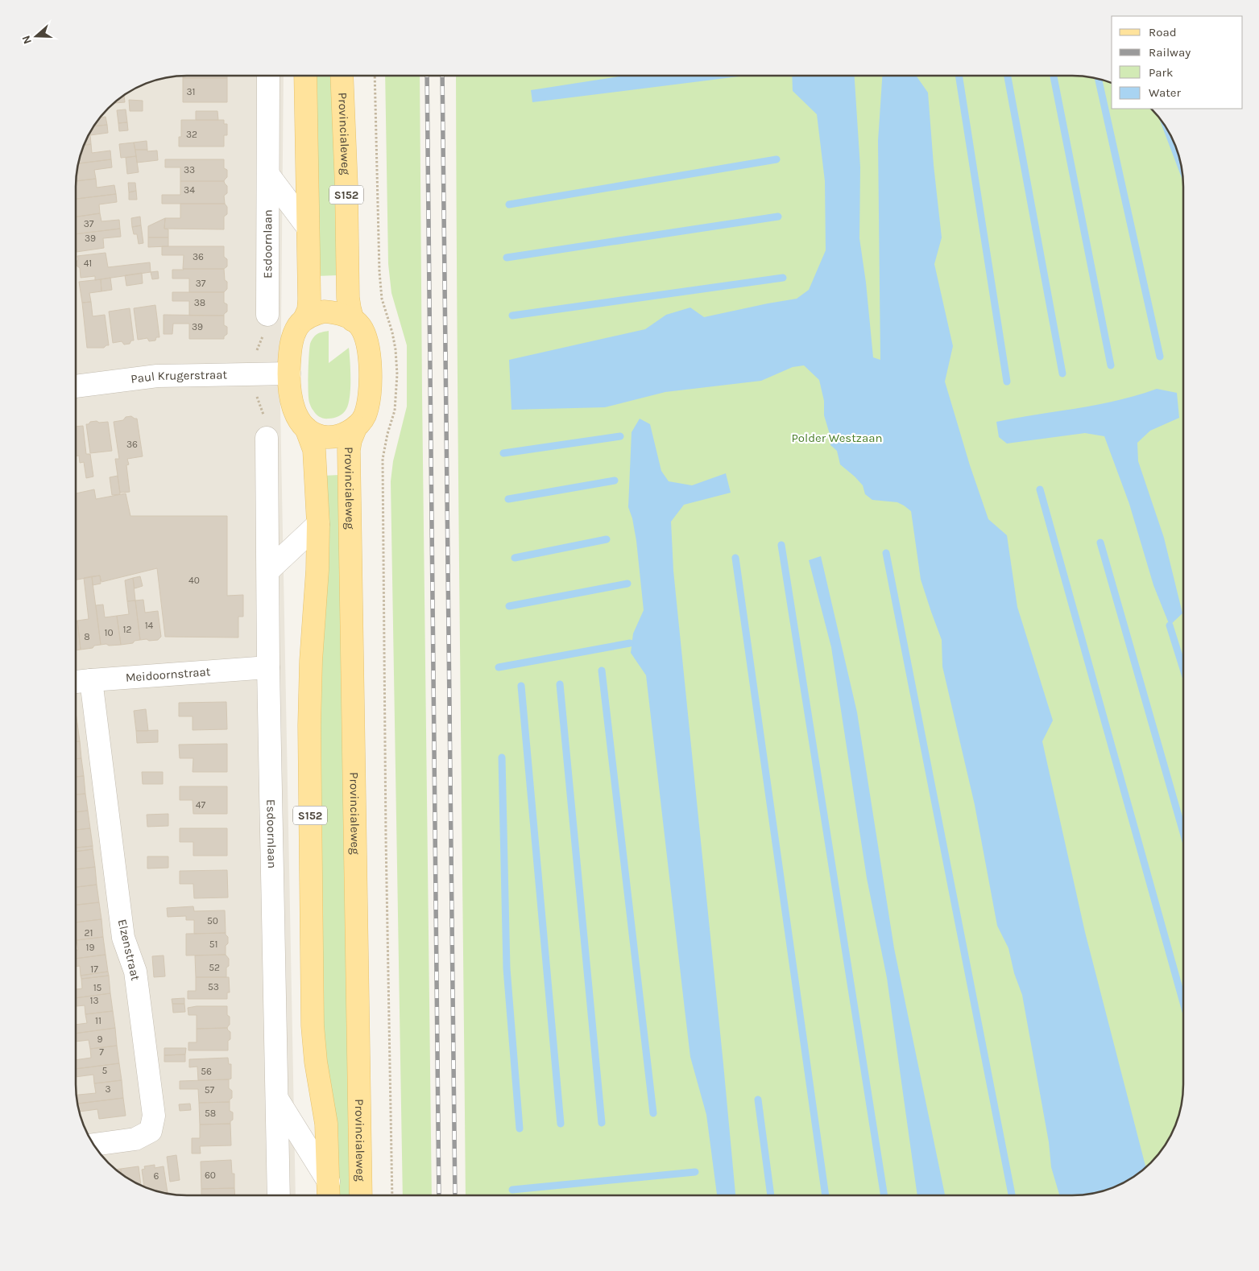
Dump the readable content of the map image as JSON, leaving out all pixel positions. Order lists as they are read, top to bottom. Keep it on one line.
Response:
{"streets":{"main road":["Provincialeweg","S152"],"street":["Esdoornlaan","Paul Krugerstraat","Meidoornstraat","Elzenstraat"]},"crossings":[["Provincialeweg","S152"],["Provincialeweg","Paul Krugerstraat"],["S152","Esdoornlaan"],["S152","Paul Krugerstraat"],["Esdoornlaan","Meidoornstraat"],["Meidoornstraat","Elzenstraat"]],"parks":["Polder Westzaan"],"house_numbers":["31","32","33","34","37","39","36","41","37","38","39","36","40","14","12","10","8","47","50","21","51","19","52","17","53","15","13","11","9","7","5","56","3","57","58","60","6"],"legend":["Road","Railway","Park","Water"],"north":"left"}
